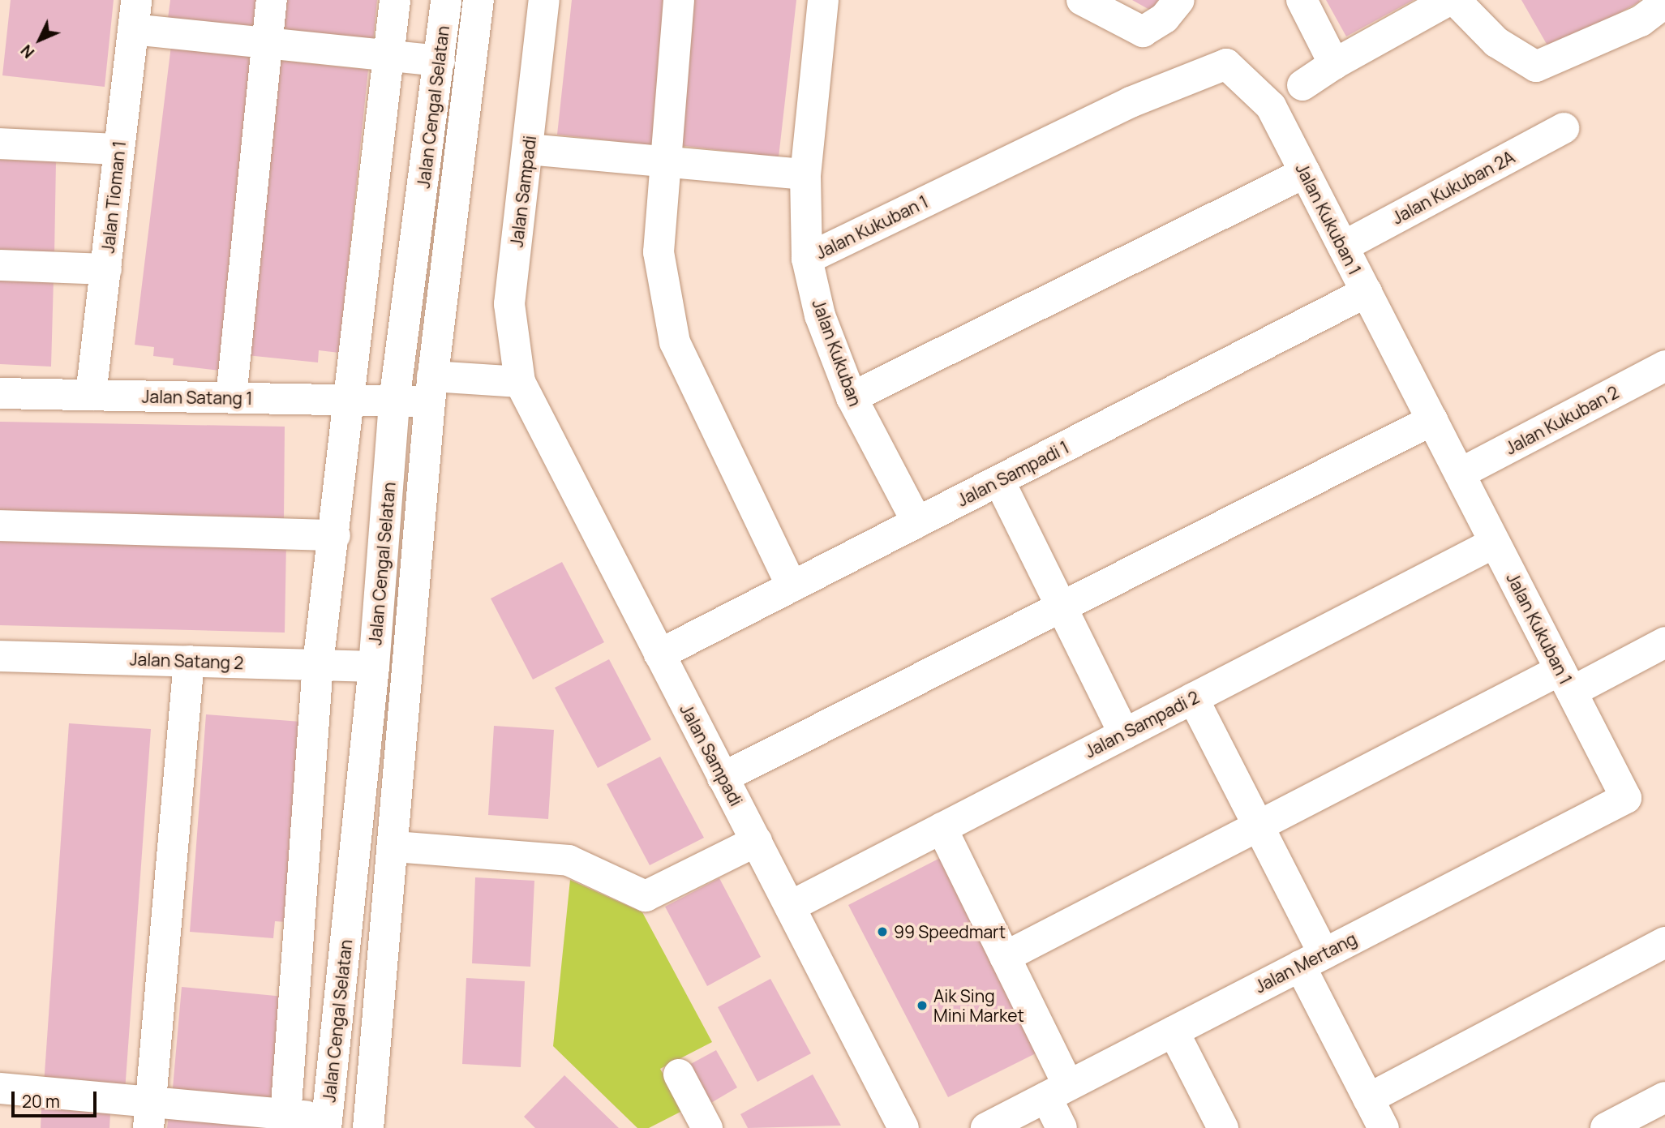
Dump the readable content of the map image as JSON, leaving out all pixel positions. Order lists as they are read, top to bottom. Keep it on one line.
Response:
{"streets":{"street":["Jalan Cengal Selatan","Jalan Kukuban 2A","Jalan Sampadi","Jalan Tioman 1","Jalan Kukuban 1","Jalan Kukuban","Jalan Satang 1","Jalan Kukuban 2","Jalan Sampadi 1","Jalan Satang 2","Jalan Sampadi 2","Jalan Mertang"]},"crossings":[["Jalan Cengal Selatan","Jalan Satang 1"],["Jalan Cengal Selatan","Jalan Satang 2"],["Jalan Kukuban 2A","Jalan Kukuban 1"],["Jalan Sampadi","Jalan Sampadi 1"],["Jalan Sampadi","Jalan Sampadi 2"],["Jalan Tioman 1","Jalan Satang 1"],["Jalan Kukuban 1","Jalan Kukuban"],["Jalan Kukuban 1","Jalan Kukuban 2"],["Jalan Kukuban 1","Jalan Sampadi 1"],["Jalan Kukuban 1","Jalan Sampadi 2"],["Jalan Kukuban 1","Jalan Mertang"],["Jalan Kukuban","Jalan Sampadi 1"]],"places":["99 Speedmart","Aik Sing Mini Market"],"scale_bar":"20 m","north":"bottom left"}
